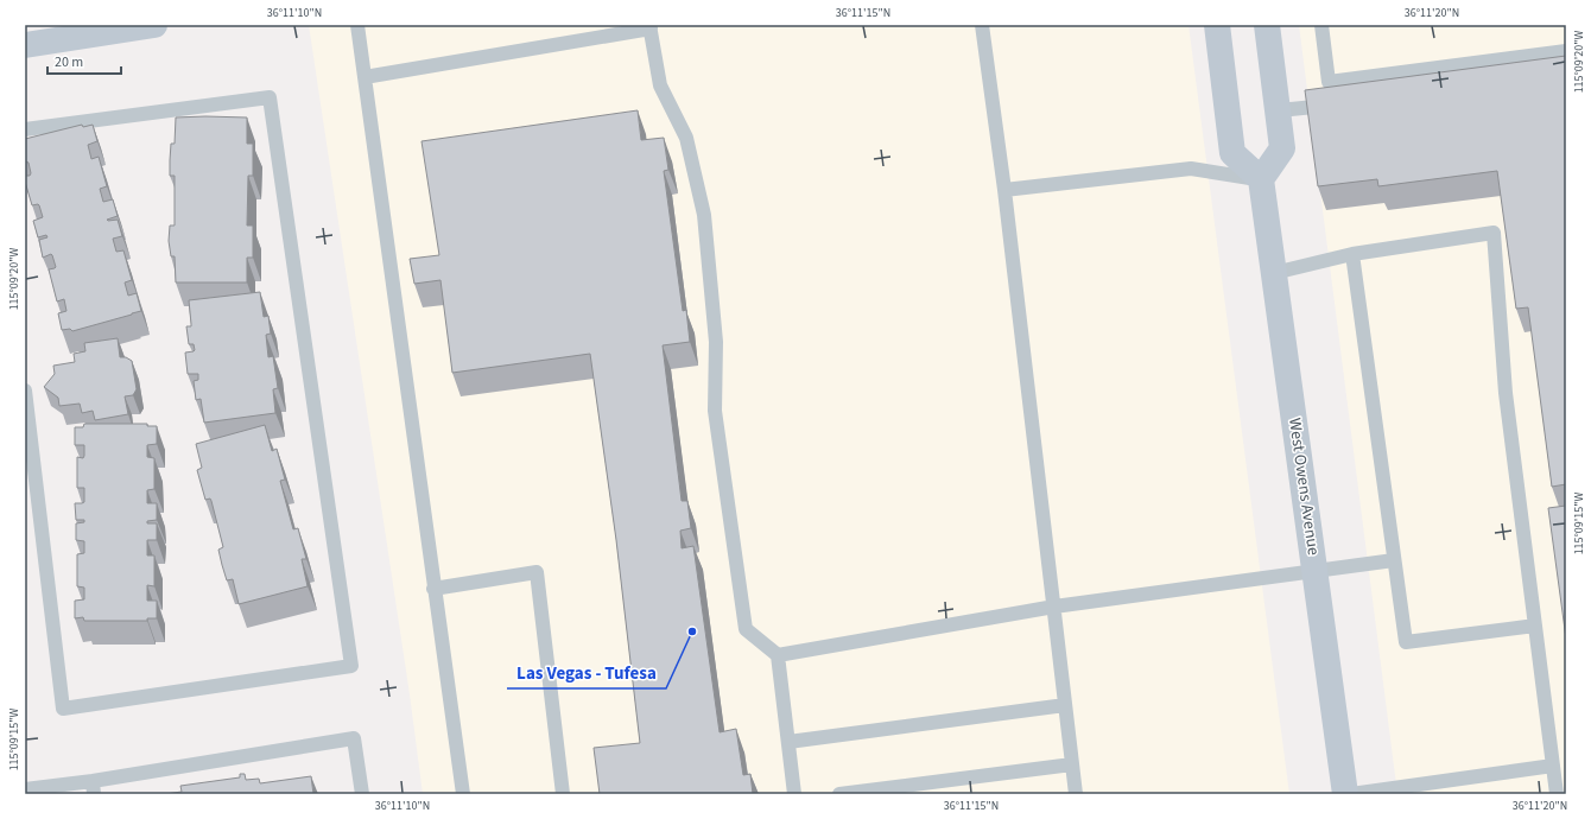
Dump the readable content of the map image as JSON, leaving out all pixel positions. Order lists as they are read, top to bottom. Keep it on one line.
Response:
{"streets":{"main road":["West Owens Avenue"]},"places":["Las Vegas - Tufesa"],"scale_bar":"20 m","coordinates":["36°11'10\"N","36°11'15\"N","36°11'20\"N","115°09'20\"W","115°09'15\"W"]}
